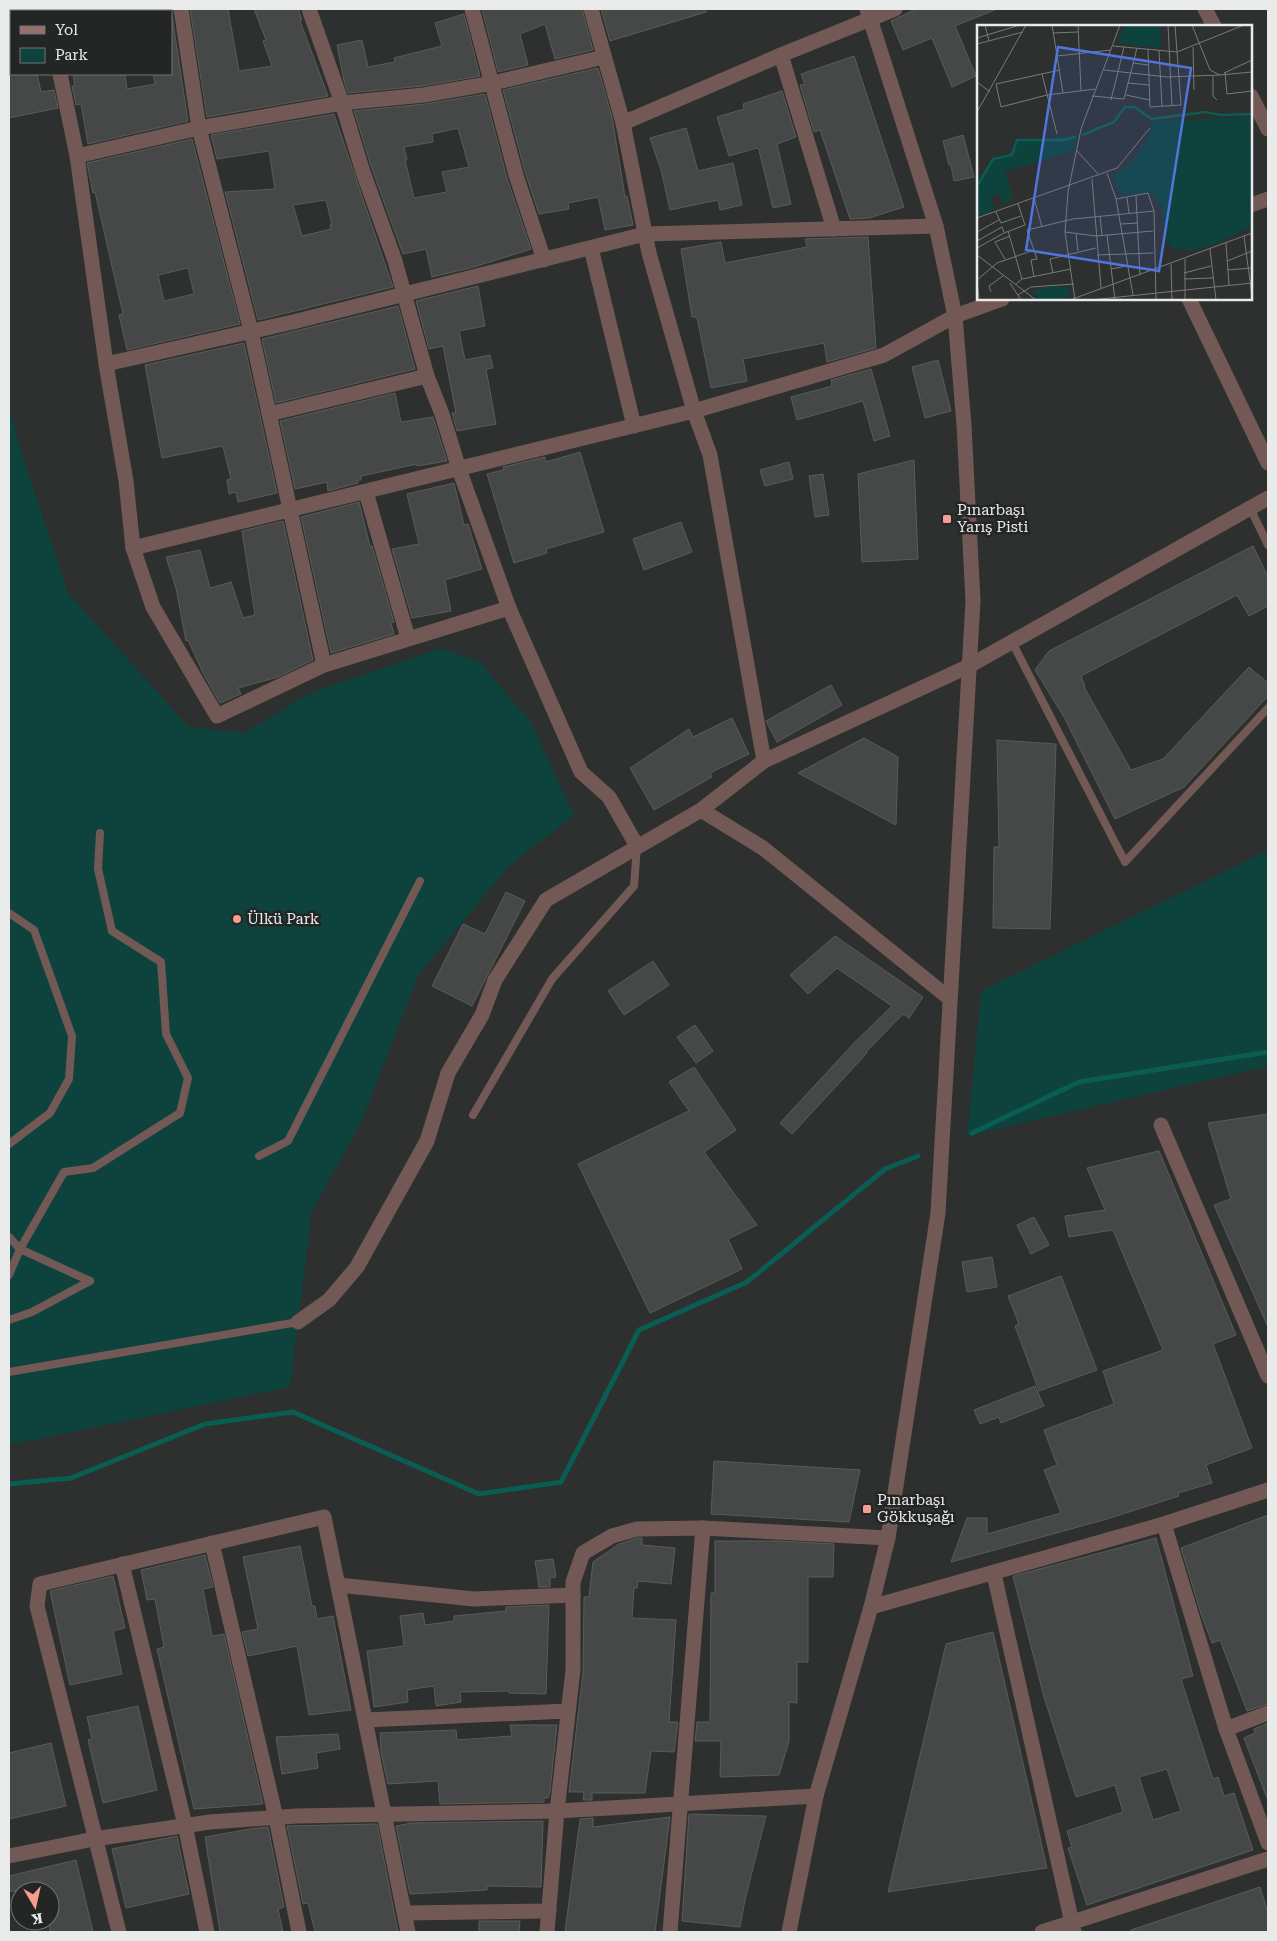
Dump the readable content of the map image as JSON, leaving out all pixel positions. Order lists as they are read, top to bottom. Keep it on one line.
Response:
{"places":{"transit":["Pınarbaşı Yarış Pisti","Pınarbaşı Gökkuşağı"],"other":["Ülkü Park"]},"legend":["Yol","Park"],"north":"bottom"}
